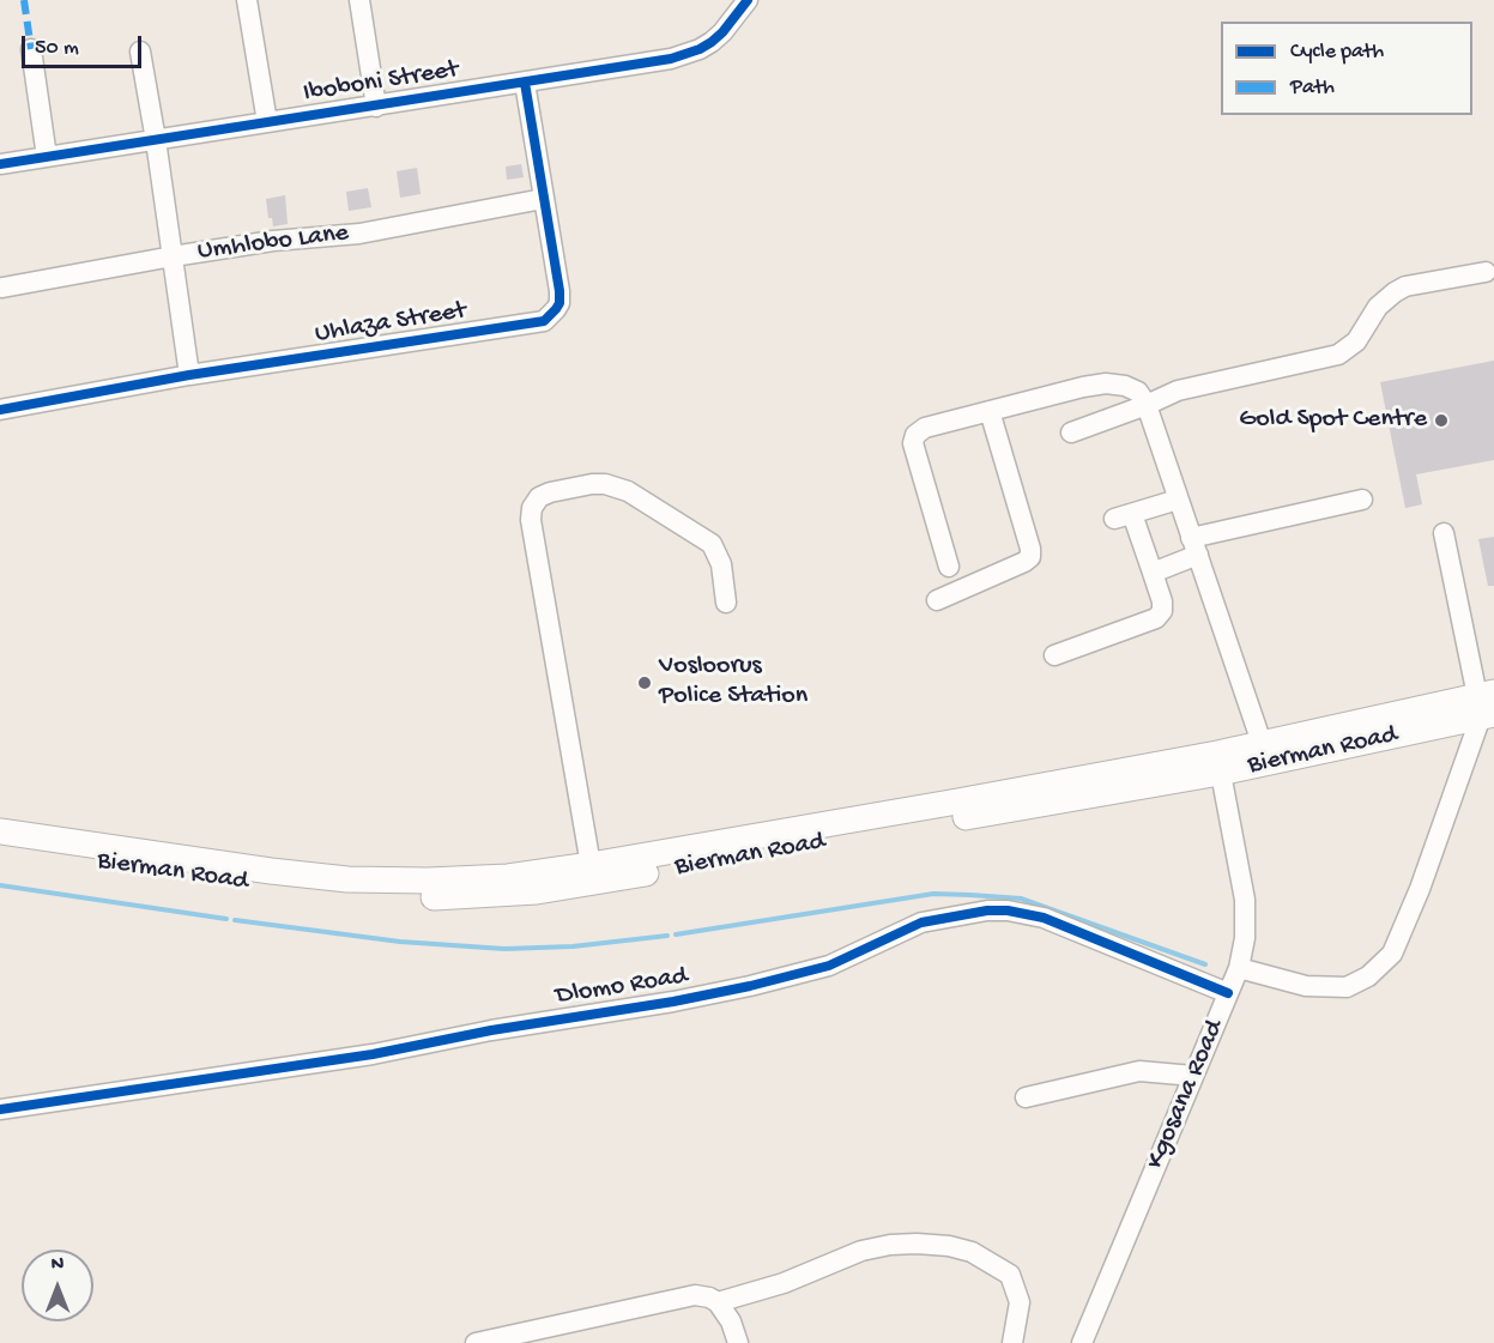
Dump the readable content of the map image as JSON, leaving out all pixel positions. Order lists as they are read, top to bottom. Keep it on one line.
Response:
{"streets":{"main road":["Bierman Road"],"street":["Iboboni Street","Umhlobo Lane","Uhlaza Street","Dlomo Road","Kgosana Road"]},"crossings":[["Iboboni Street","Uhlaza Street"],["Umhlobo Lane","Uhlaza Street"],["Bierman Road","Kgosana Road"],["Dlomo Road","Kgosana Road"]],"places":["Gold Spot Centre","Vosloorus Police Station"],"legend":["Cycle path","Path"],"scale_bar":"50 m","north":"top"}
